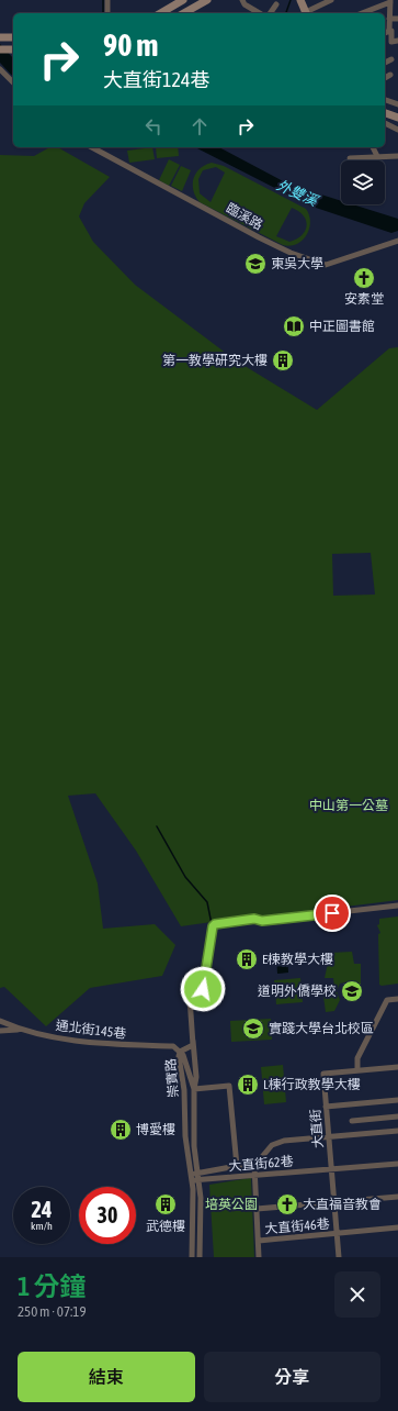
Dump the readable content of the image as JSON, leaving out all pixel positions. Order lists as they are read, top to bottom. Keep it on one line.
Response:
{"streets":{"street":["臨溪路","通北街145巷","崇實路","大直街","大直街62巷","大直街46巷"]},"crossings":[["通北街145巷","崇實路"],["崇實路","大直街62巷"],["大直街","大直街62巷"],["大直街","大直街46巷"]],"water":["外雙溪"],"parks":["中山第一公墓","培英公園"],"places":{"school or university":["東吳大學","道明外僑學校","實踐大學台北校區"],"church":["安素堂","大直福音教會"],"library":["中正圖書館"],"building":["第一教學研究大樓","E棟教學大樓","L棟行政教學大樓","博愛樓","武德樓"]},"page":{"turn":["90 m","大直街124巷"],"speed":"24 km/h","limit":"30","heading":["1 分鐘","250 m · 07:19"],"buttons":["結束","分享"]}}
